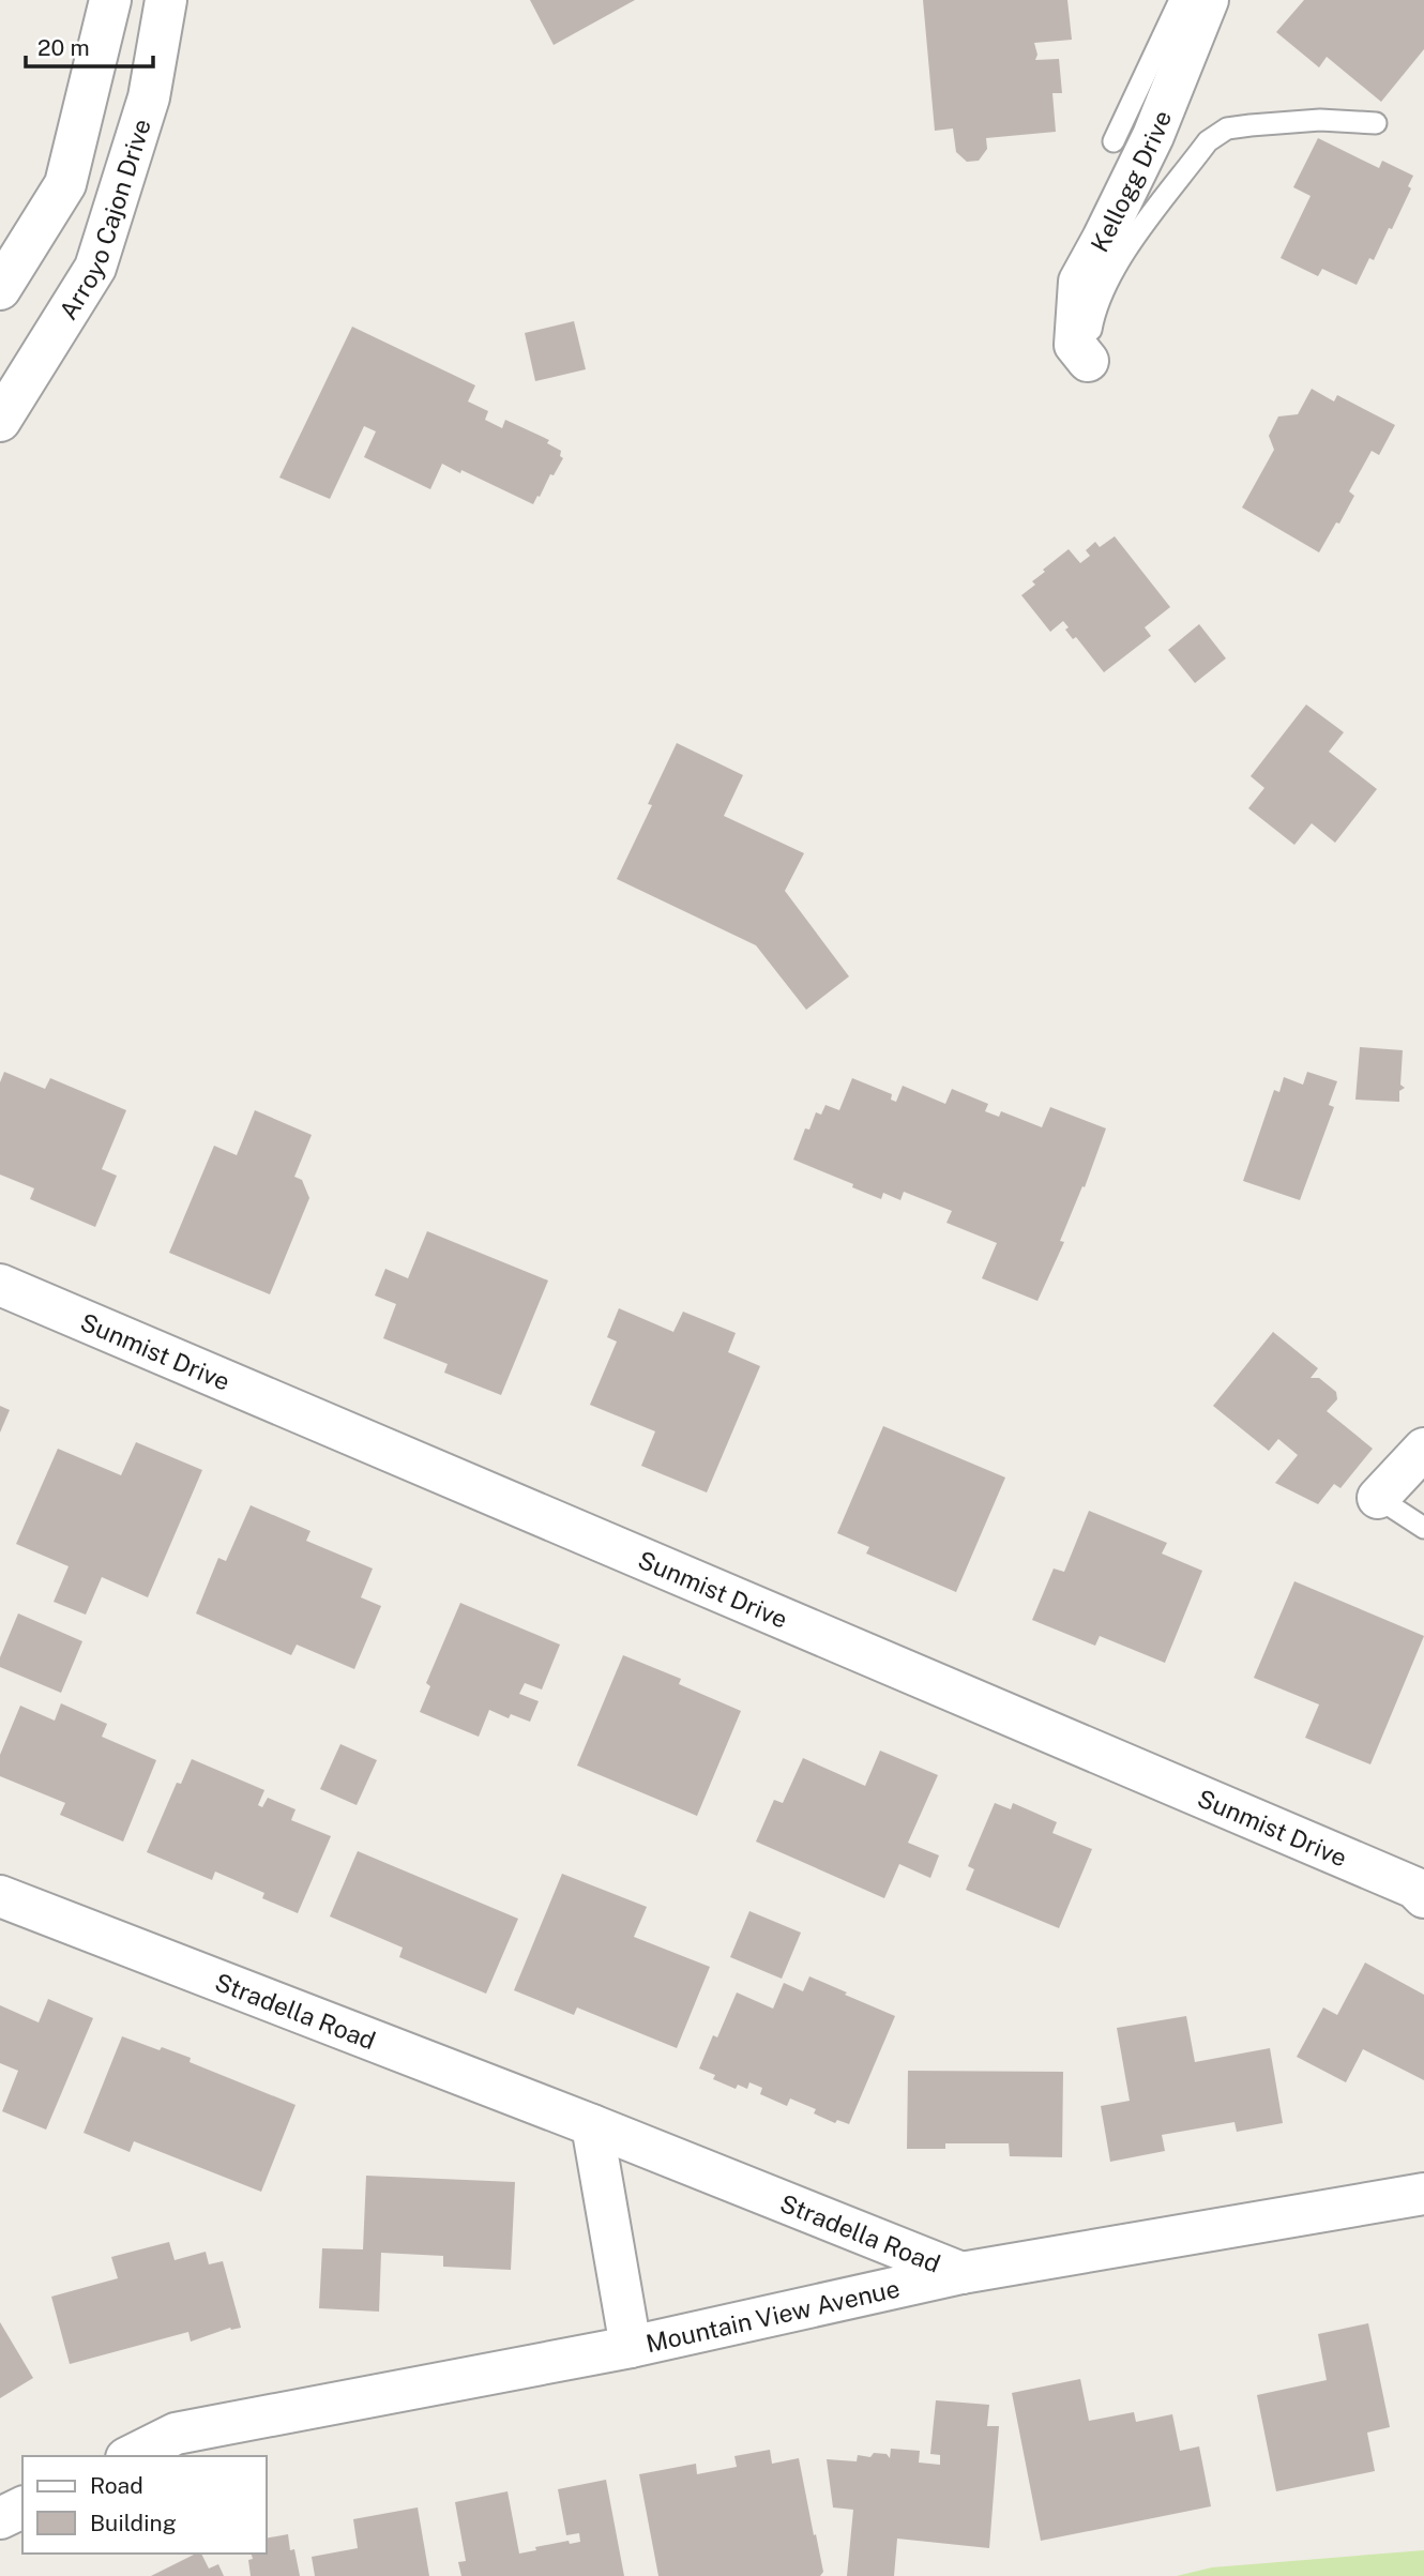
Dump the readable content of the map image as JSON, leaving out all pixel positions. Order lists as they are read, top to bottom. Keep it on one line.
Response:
{"streets":{"street":["Kellogg Drive","Arroyo Cajon Drive","Sunmist Drive","Stradella Road","Mountain View Avenue"]},"crossings":[["Stradella Road","Mountain View Avenue"]],"legend":["Road","Building"],"scale_bar":"20 m"}
